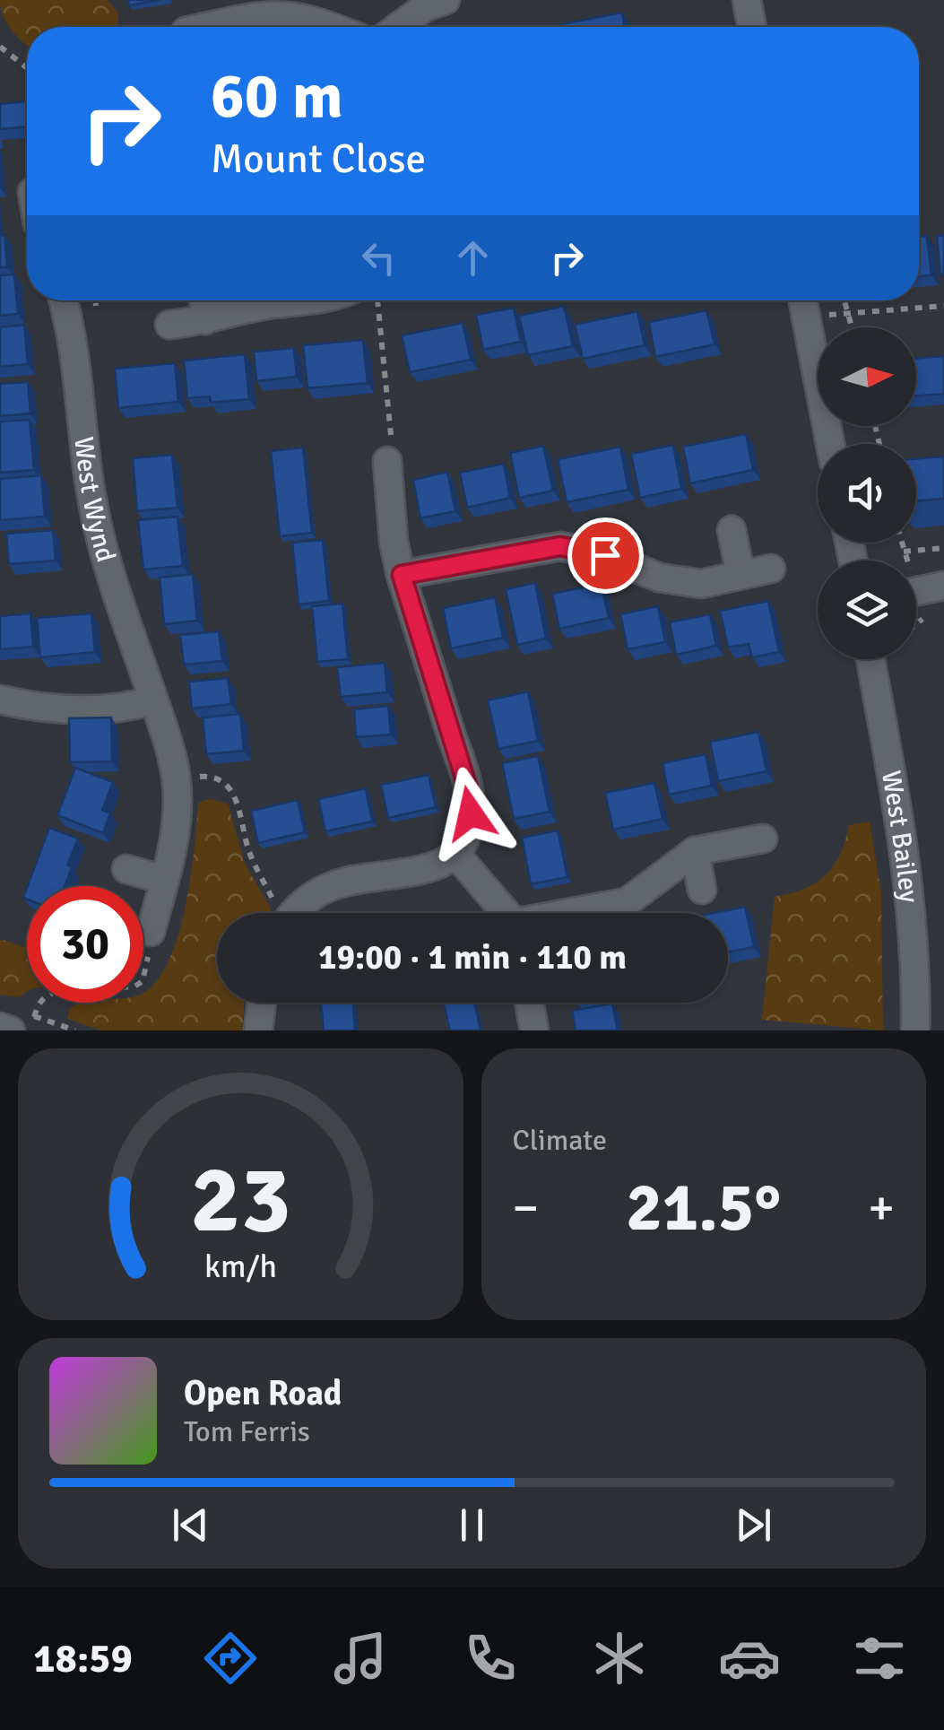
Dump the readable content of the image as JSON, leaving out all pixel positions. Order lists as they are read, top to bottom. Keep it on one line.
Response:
{"streets":{"street":["West Wynd","West Bailey"]},"north":"right","page":{"turn":["60 m","Mount Close"],"limit":"30","trip":"19:00 · 1 min · 110 m","tile":"Climate","heat":["−","21.5°","+"],"song":["Open Road","Tom Ferris"],"tabs":"18:59","gauge":["23","km/h"]}}
